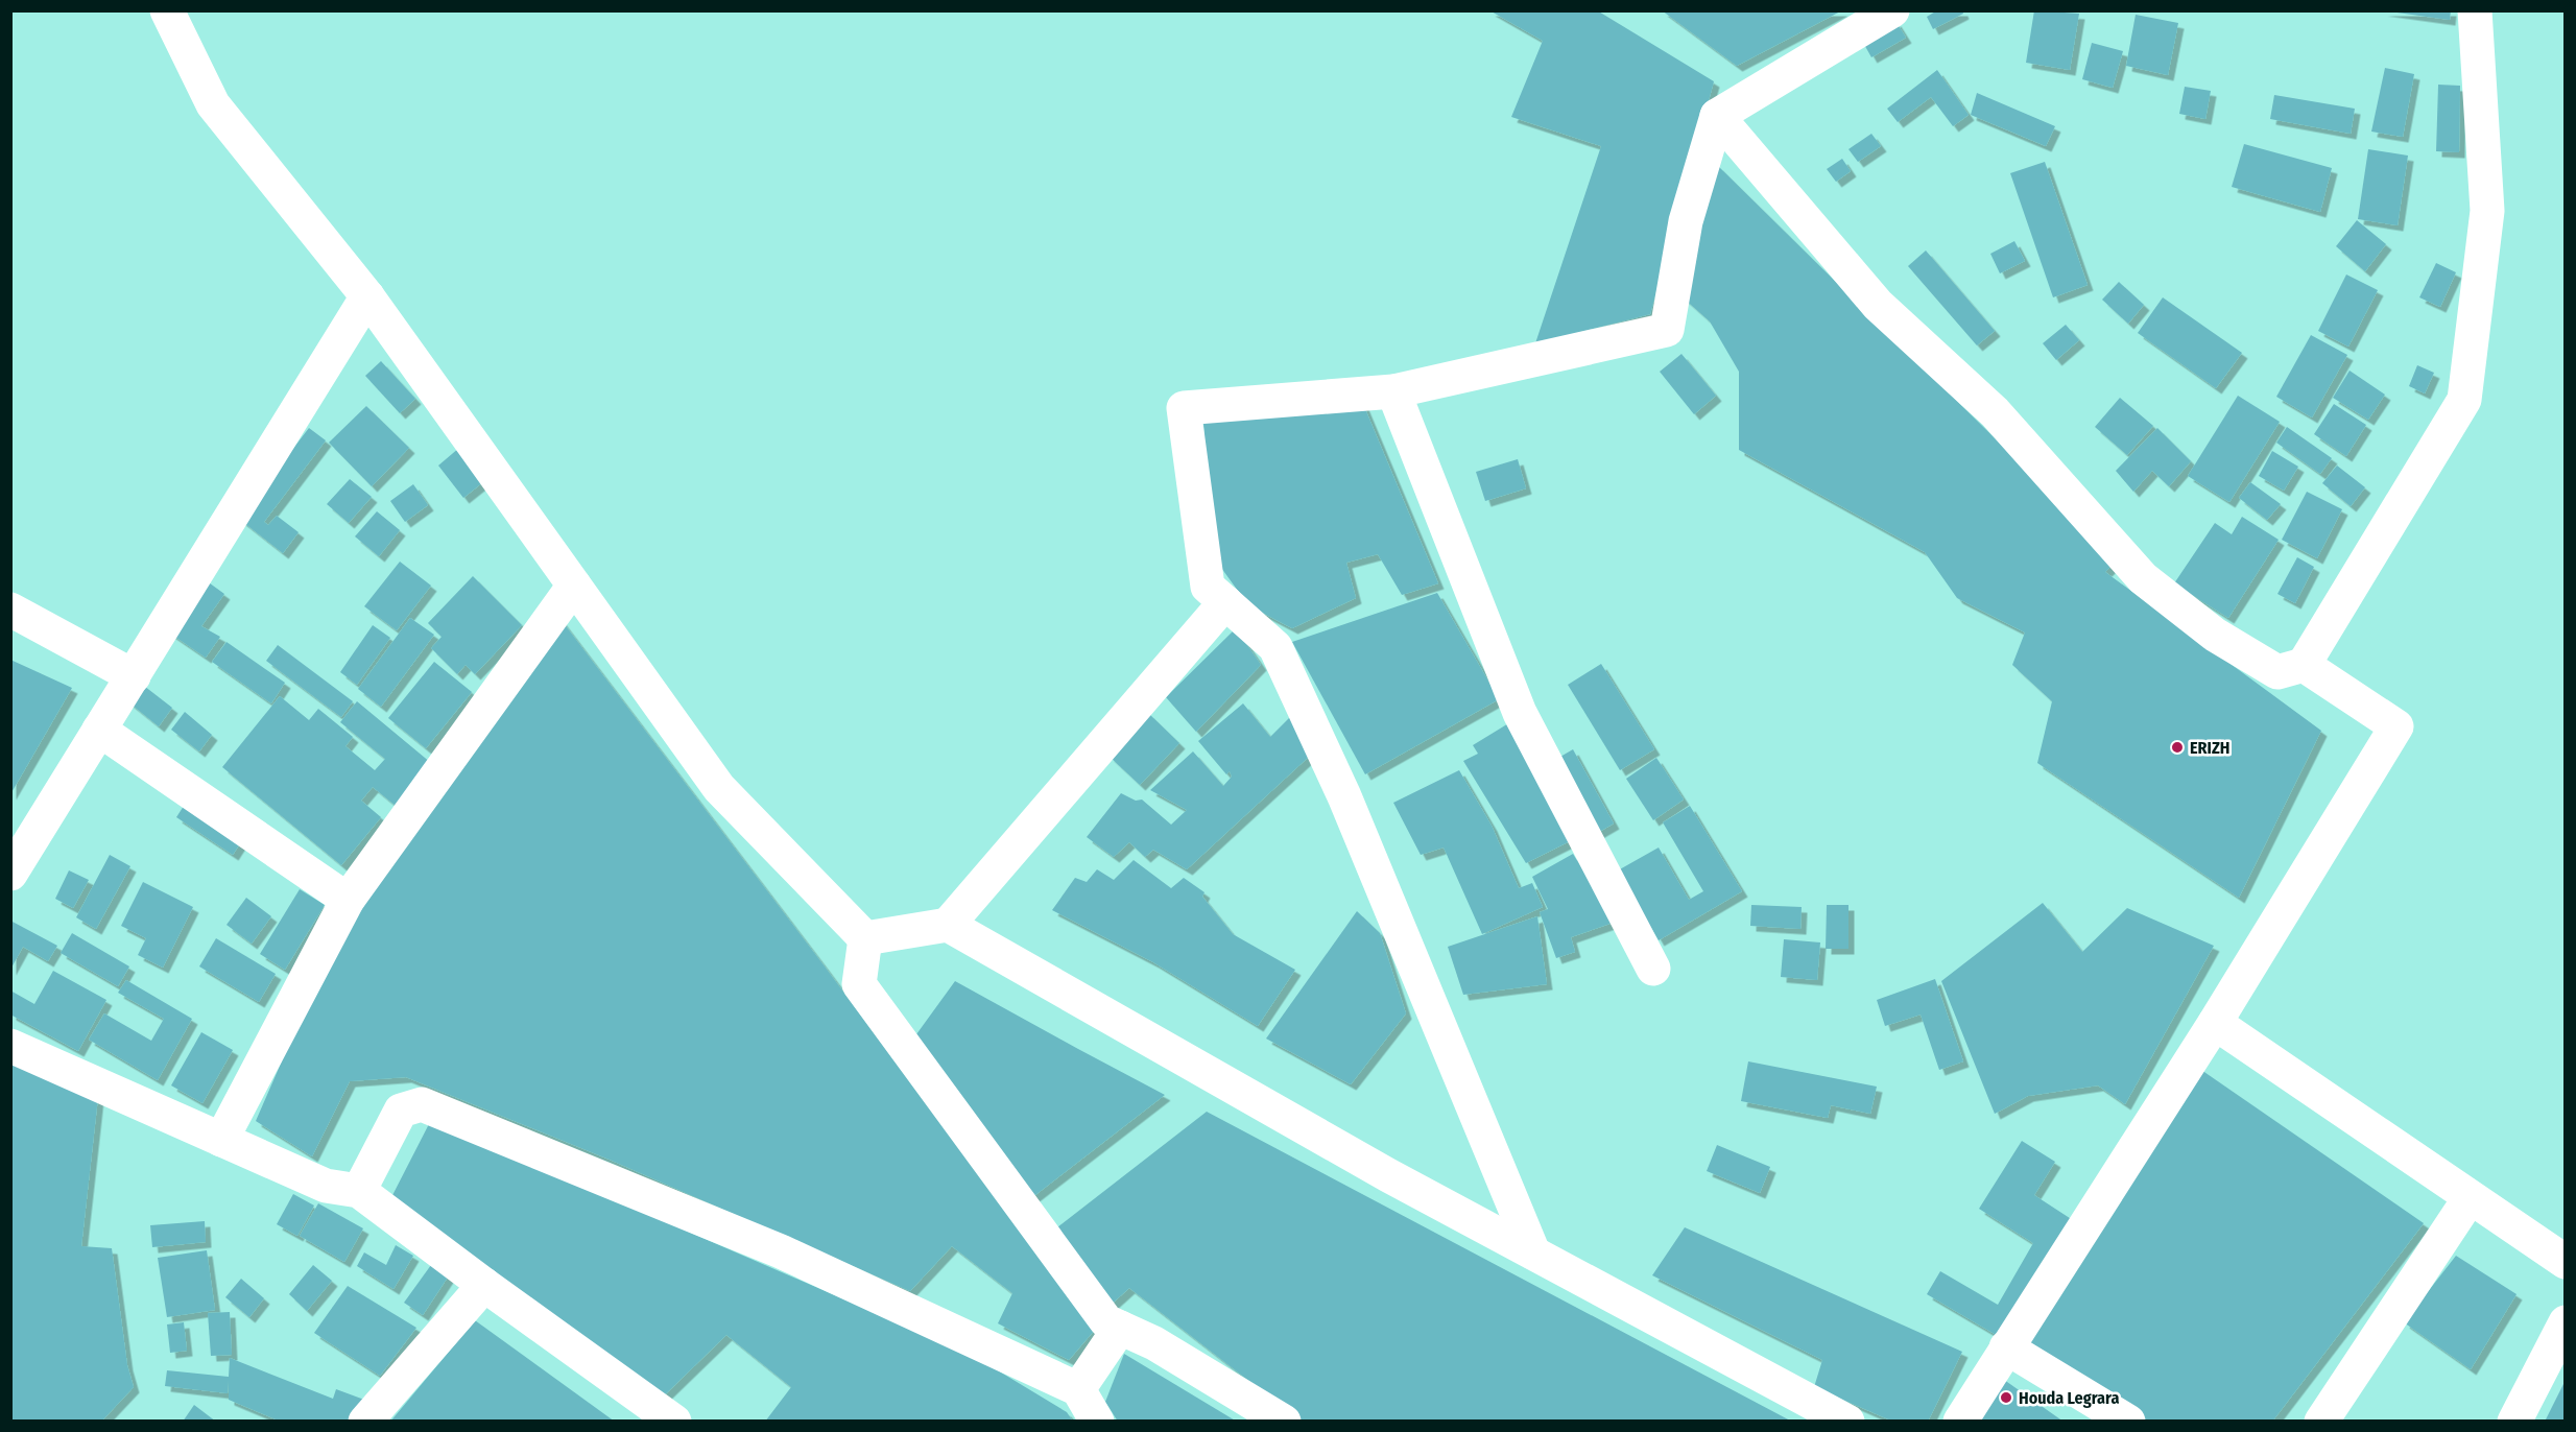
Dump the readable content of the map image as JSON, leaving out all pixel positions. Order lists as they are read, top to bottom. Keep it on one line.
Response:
{"places":["ERIZH","Houda Legrara"]}
